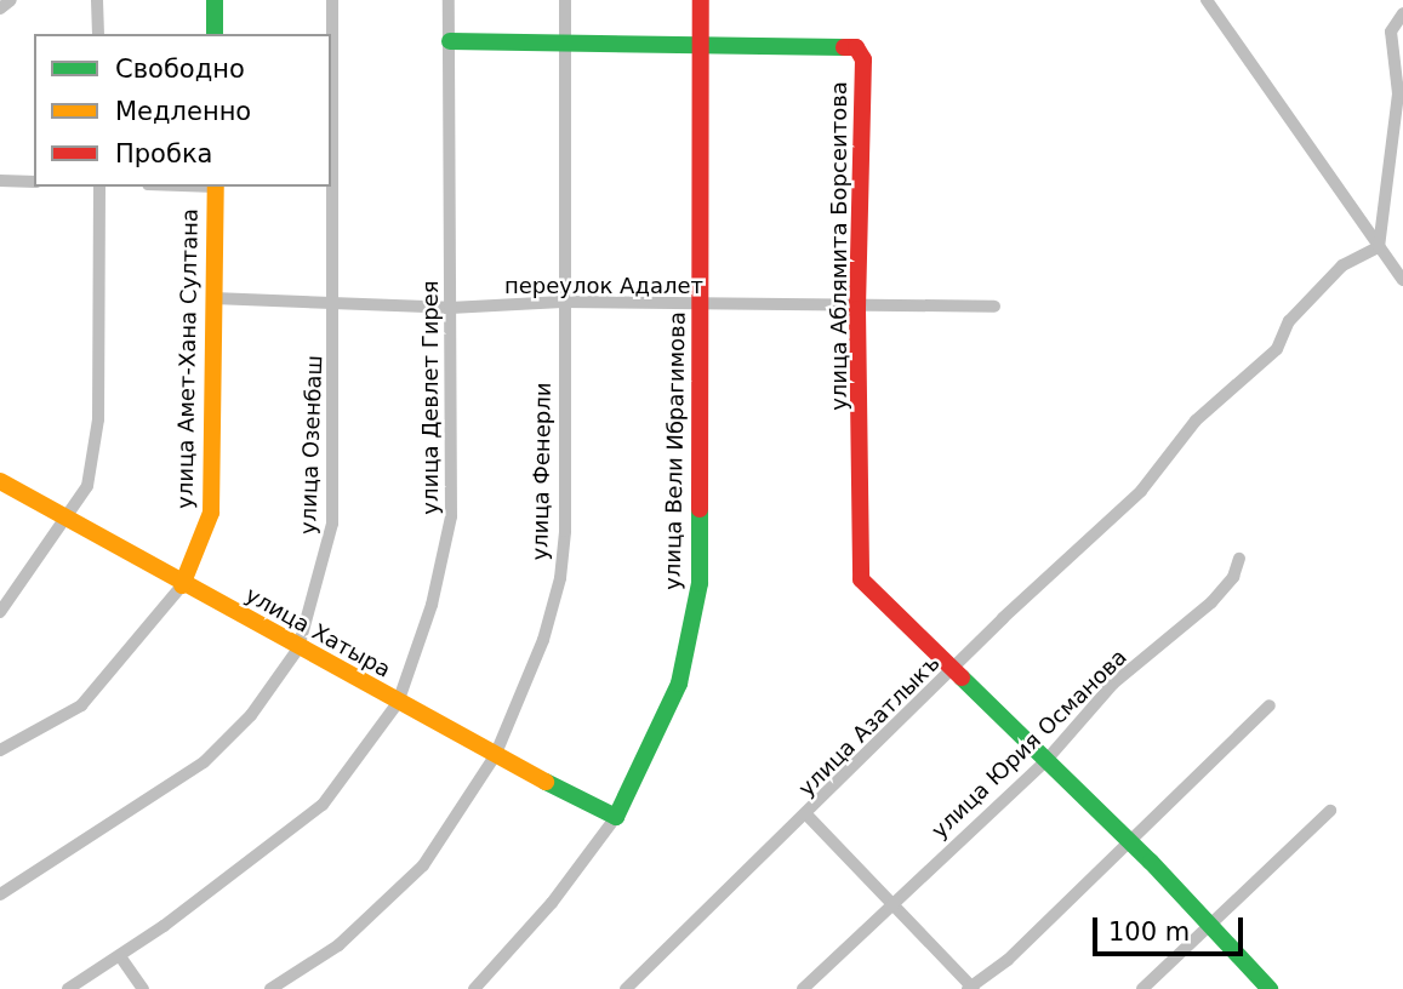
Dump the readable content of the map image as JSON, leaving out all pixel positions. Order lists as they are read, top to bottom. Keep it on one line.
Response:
{"streets":{"street":["улица Аблямита Борсеитова","переулок Адалет","улица Амет-Хана Султана","улица Девлет Гирея","улица Озенбаш","улица Вели Ибрагимова","улица Фенерли","улица Хатыра","улица Азатлыкъ","улица Юрия Османова"]},"crossings":[["улица Аблямита Борсеитова","переулок Адалет"],["улица Аблямита Борсеитова","улица Вели Ибрагимова"],["улица Аблямита Борсеитова","улица Азатлыкъ"],["переулок Адалет","улица Амет-Хана Султана"],["переулок Адалет","улица Девлет Гирея"],["переулок Адалет","улица Озенбаш"],["переулок Адалет","улица Вели Ибрагимова"],["переулок Адалет","улица Фенерли"],["улица Амет-Хана Султана","улица Хатыра"],["улица Девлет Гирея","улица Хатыра"],["улица Озенбаш","улица Хатыра"],["улица Вели Ибрагимова","улица Хатыра"],["улица Фенерли","улица Хатыра"]],"legend":["Свободно","Медленно","Пробка"],"scale_bar":"100 m"}
